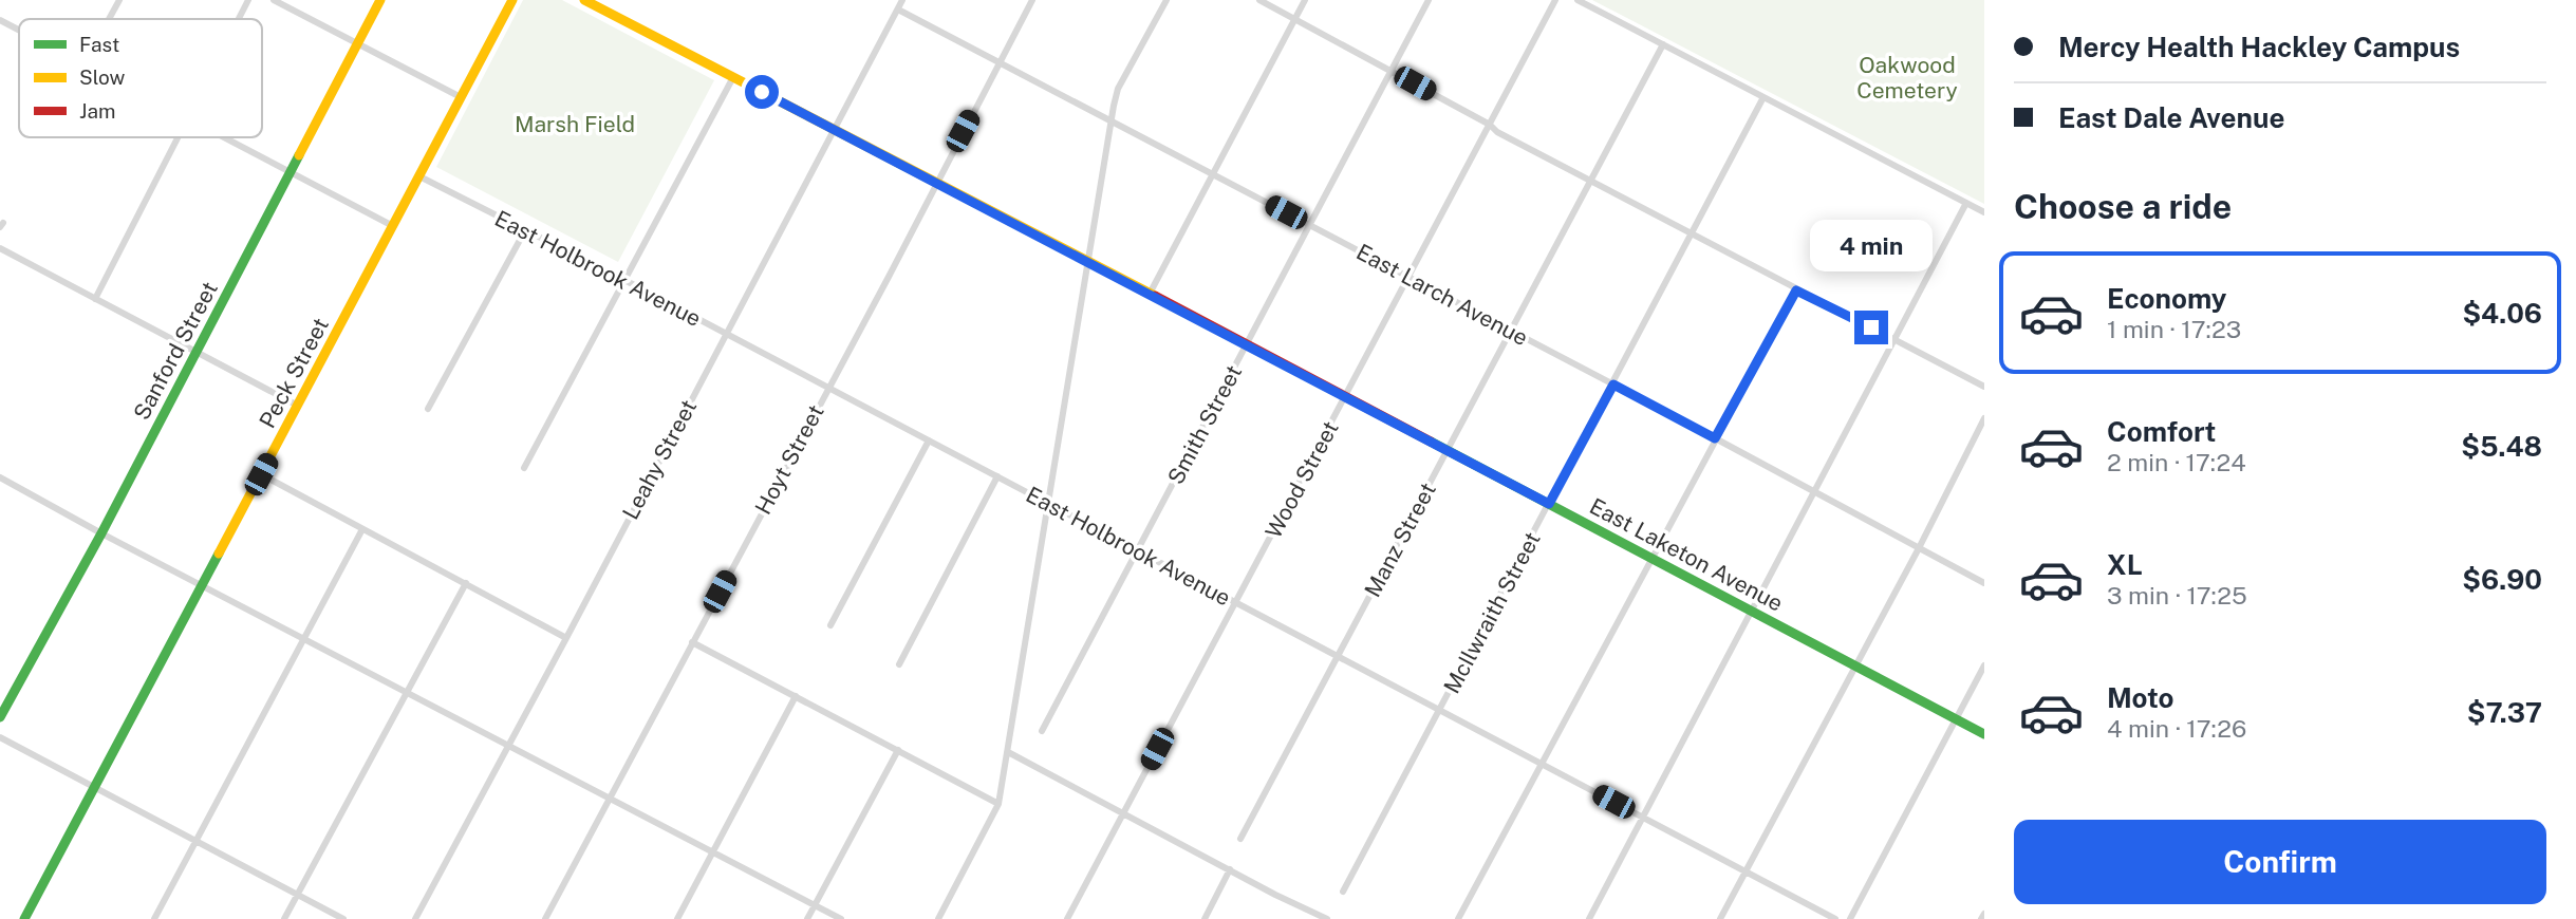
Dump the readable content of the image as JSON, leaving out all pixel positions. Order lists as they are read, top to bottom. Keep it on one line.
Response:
{"streets":{"street":["East Holbrook Avenue","East Larch Avenue","Sanford Street","Peck Street","Smith Street","Leahy Street","Hoyt Street","Wood Street","Manz Street","East Laketon Avenue","McIlwraith Street"]},"crossings":[["East Holbrook Avenue","Peck Street"],["East Holbrook Avenue","Smith Street"],["East Holbrook Avenue","Leahy Street"],["East Holbrook Avenue","Hoyt Street"],["East Holbrook Avenue","Wood Street"],["East Holbrook Avenue","Manz Street"],["East Holbrook Avenue","McIlwraith Street"],["East Larch Avenue","Smith Street"],["East Larch Avenue","Leahy Street"],["East Larch Avenue","Hoyt Street"],["East Larch Avenue","Wood Street"],["East Larch Avenue","Manz Street"],["East Larch Avenue","McIlwraith Street"],["Smith Street","East Laketon Avenue"],["Leahy Street","East Laketon Avenue"],["Hoyt Street","East Laketon Avenue"],["Wood Street","East Laketon Avenue"],["Manz Street","East Laketon Avenue"],["East Laketon Avenue","McIlwraith Street"]],"parks":["Oakwood Cemetery","Marsh Field"],"legend":["Fast","Slow","Jam"],"page":{"banner":["Mercy Health Hackley Campus","East Dale Avenue"],"heading":"Choose a ride","bubble":"4 min","list":[{"name":"Economy","note":"1 min · 17:23","value":"$4.06"},{"name":"Comfort","note":"2 min · 17:24","value":"$5.48"},{"name":"XL","note":"3 min · 17:25","value":"$6.90"},{"name":"Moto","note":"4 min · 17:26","value":"$7.37"}],"buttons":"Confirm"}}
